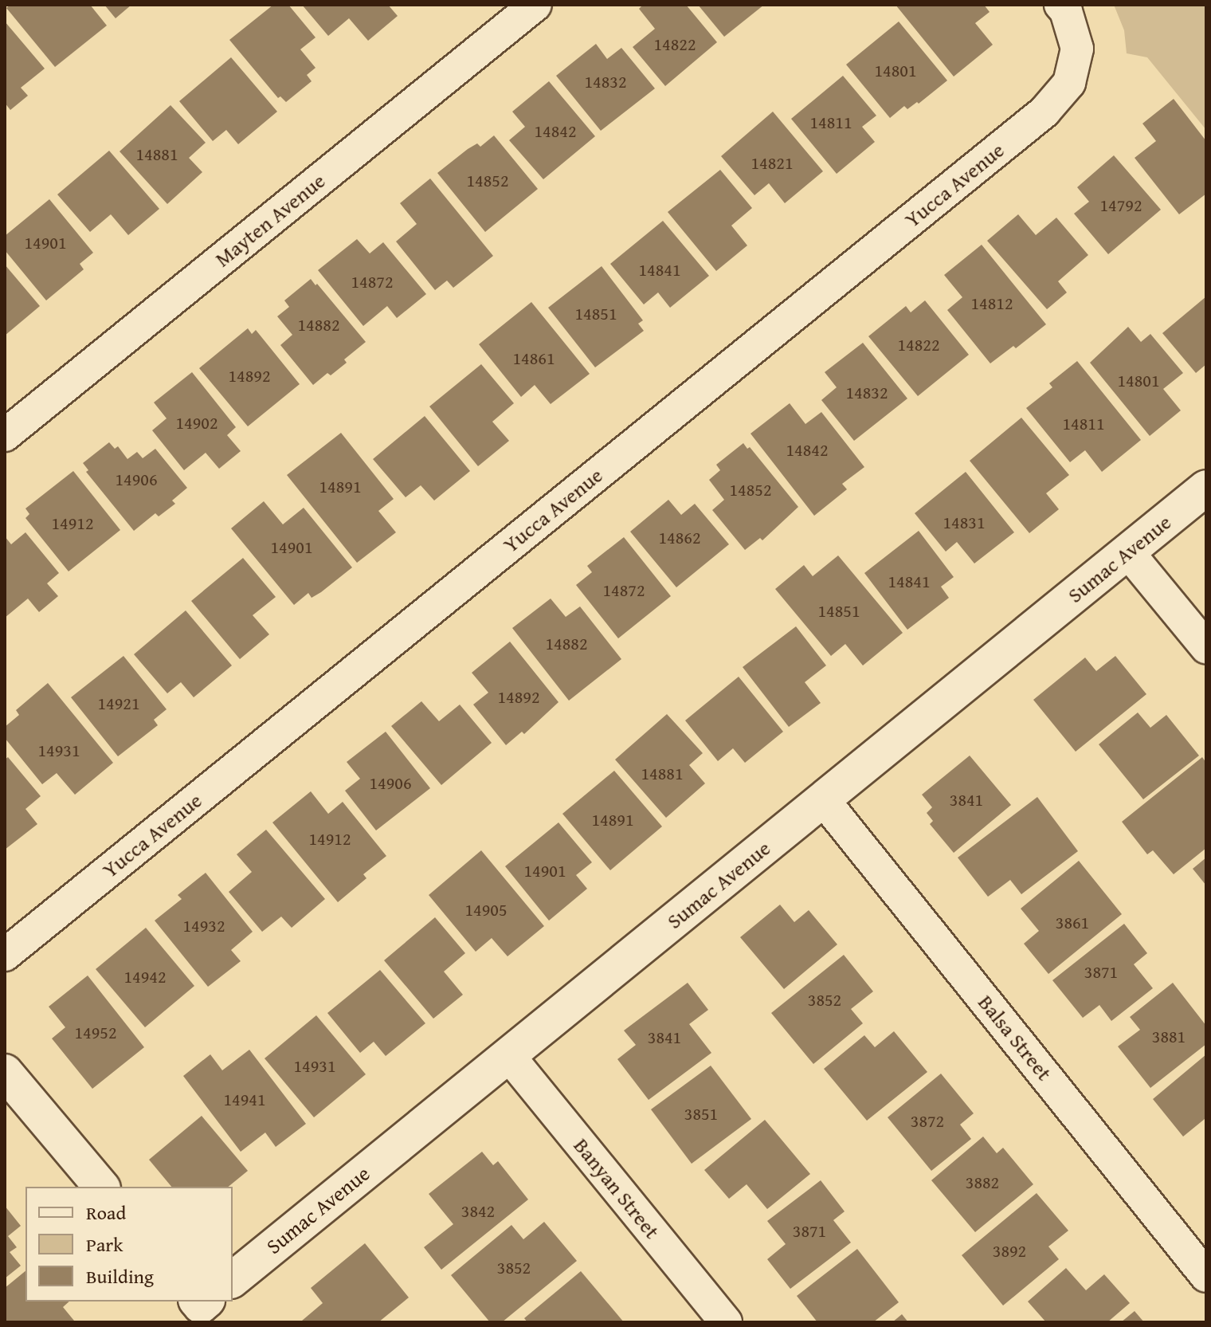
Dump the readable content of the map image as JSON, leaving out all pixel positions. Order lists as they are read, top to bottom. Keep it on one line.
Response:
{"streets":{"street":["Yucca Avenue","Mayten Avenue","Sumac Avenue","Balsa Street","Banyan Street"]},"crossings":[["Sumac Avenue","Balsa Street"],["Sumac Avenue","Banyan Street"]],"house_numbers":["14822","14801","14832","14811","14842","14881","14821","14852","14792","14901","14841","14872","14812","14851","14882","14822","14861","14892","14801","14832","14902","14811","14842","14906","14891","14852","14831","14912","14862","14901","14841","14872","14851","14882","14892","14921","14931","14881","14906","3841","14891","14912","14901","14905","3861","14932","3871","14942","3852","14952","3881","3841","14931","14941","3851","3872","3882","3842","3871","3892","3852"],"legend":["Road","Park","Building"]}
